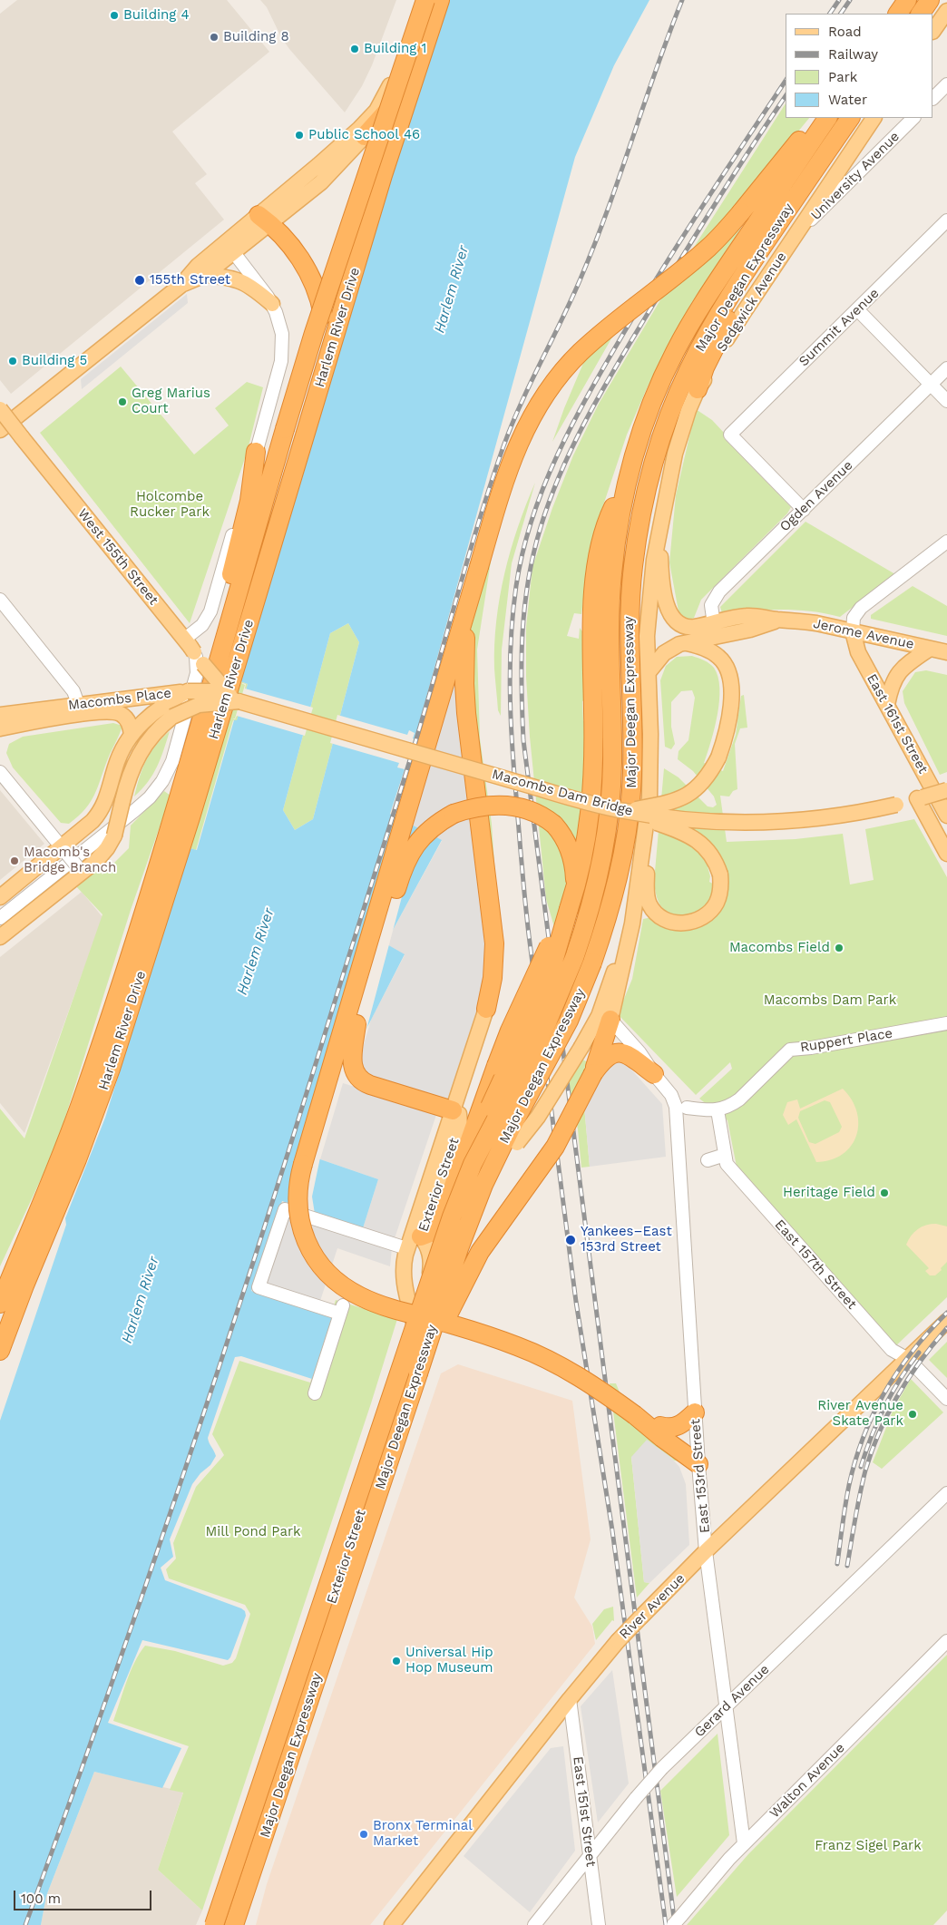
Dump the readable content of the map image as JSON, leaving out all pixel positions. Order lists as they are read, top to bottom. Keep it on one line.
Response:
{"streets":{"highway":["Major Deegan Expressway","Harlem River Drive"],"main road":["Sedgwick Avenue","West 155th Street","Jerome Avenue","Macombs Place","East 161st Street","Macombs Dam Bridge","Exterior Street","River Avenue"],"street":["University Avenue","Summit Avenue","Ogden Avenue","Ruppert Place","East 157th Street","East 153rd Street","Gerard Avenue","Walton Avenue","East 151st Street"]},"crossings":[["University Avenue","Sedgwick Avenue"],["Major Deegan Expressway","Sedgwick Avenue"],["Summit Avenue","Ogden Avenue"],["Ogden Avenue","Jerome Avenue"],["West 155th Street","Macombs Place"],["Jerome Avenue","East 161st Street"],["Macombs Place","Macombs Dam Bridge"],["Ruppert Place","East 157th Street"],["East 157th Street","River Avenue"],["East 153rd Street","River Avenue"],["East 153rd Street","Gerard Avenue"],["East 153rd Street","Walton Avenue"],["River Avenue","East 151st Street"],["Gerard Avenue","East 151st Street"]],"water":["Harlem River"],"parks":["Holcombe Rucker Park","Macombs Dam Park","Mill Pond Park","Franz Sigel Park"],"places":["Building 4","Building 8","Building 1","Public School 46","155th Street","Building 5","Greg Marius Court","Macomb's Bridge Branch","Macombs Field","Heritage Field","Yankees–East 153rd Street","River Avenue Skate Park","Universal Hip Hop Museum","Bronx Terminal Market"],"legend":["Road","Railway","Park","Water"],"scale_bar":"100 m"}
